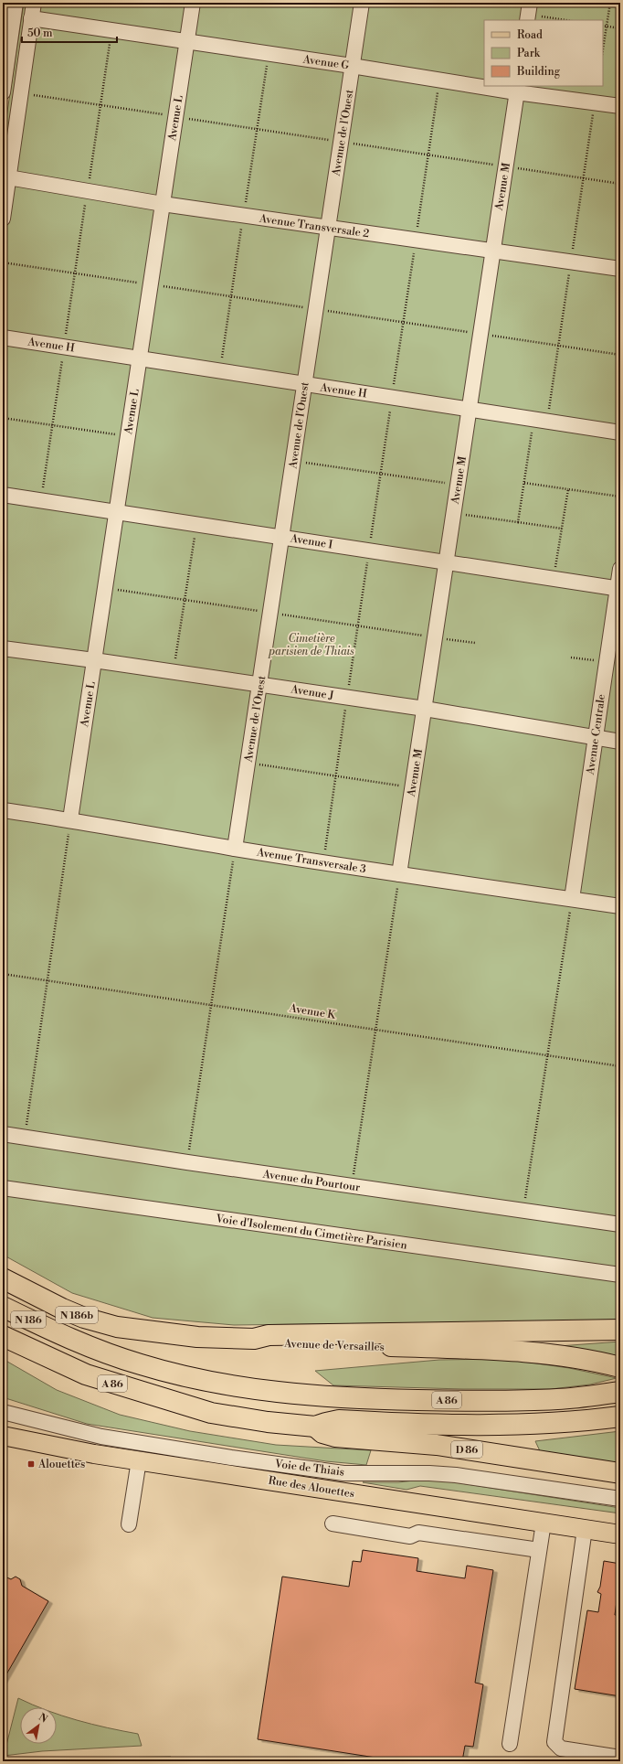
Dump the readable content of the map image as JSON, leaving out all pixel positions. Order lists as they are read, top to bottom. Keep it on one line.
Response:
{"streets":{"highway":["N 186b","N 186","Avenue de Versailles","A 86","D 86"],"main road":["Rue des Alouettes"],"lane":["Avenue G","Avenue L","Avenue de l'Ouest","Avenue M","Avenue Transversale 2","Avenue H","Avenue I","Avenue J","Avenue Centrale","Avenue Transversale 3","Avenue du Pourtour","Voie d'Isolement du Cimetière Parisien","Voie de Thiais"],"path":["Avenue K"]},"crossings":[["Avenue G","Avenue L"],["Avenue G","Avenue de l'Ouest"],["Avenue G","Avenue M"],["Avenue L","Avenue Transversale 2"],["Avenue L","Avenue H"],["Avenue L","Avenue I"],["Avenue L","Avenue J"],["Avenue L","Avenue Transversale 3"],["Avenue de l'Ouest","Avenue Transversale 2"],["Avenue de l'Ouest","Avenue H"],["Avenue de l'Ouest","Avenue I"],["Avenue de l'Ouest","Avenue J"],["Avenue de l'Ouest","Avenue Transversale 3"],["Avenue M","Avenue Transversale 2"],["Avenue M","Avenue H"],["Avenue M","Avenue I"],["Avenue M","Avenue J"],["Avenue M","Avenue Transversale 3"],["Avenue I","Avenue Centrale"],["Avenue J","Avenue Centrale"],["Avenue Centrale","Avenue Transversale 3"],["N 186b","Avenue de Versailles"],["N 186","A 86"],["A 86","D 86"]],"parks":["Cimetière parisien de Thiais"],"places":{"transit":["Alouettes"]},"legend":["Road","Park","Building"],"scale_bar":"50 m","north":"top right"}
